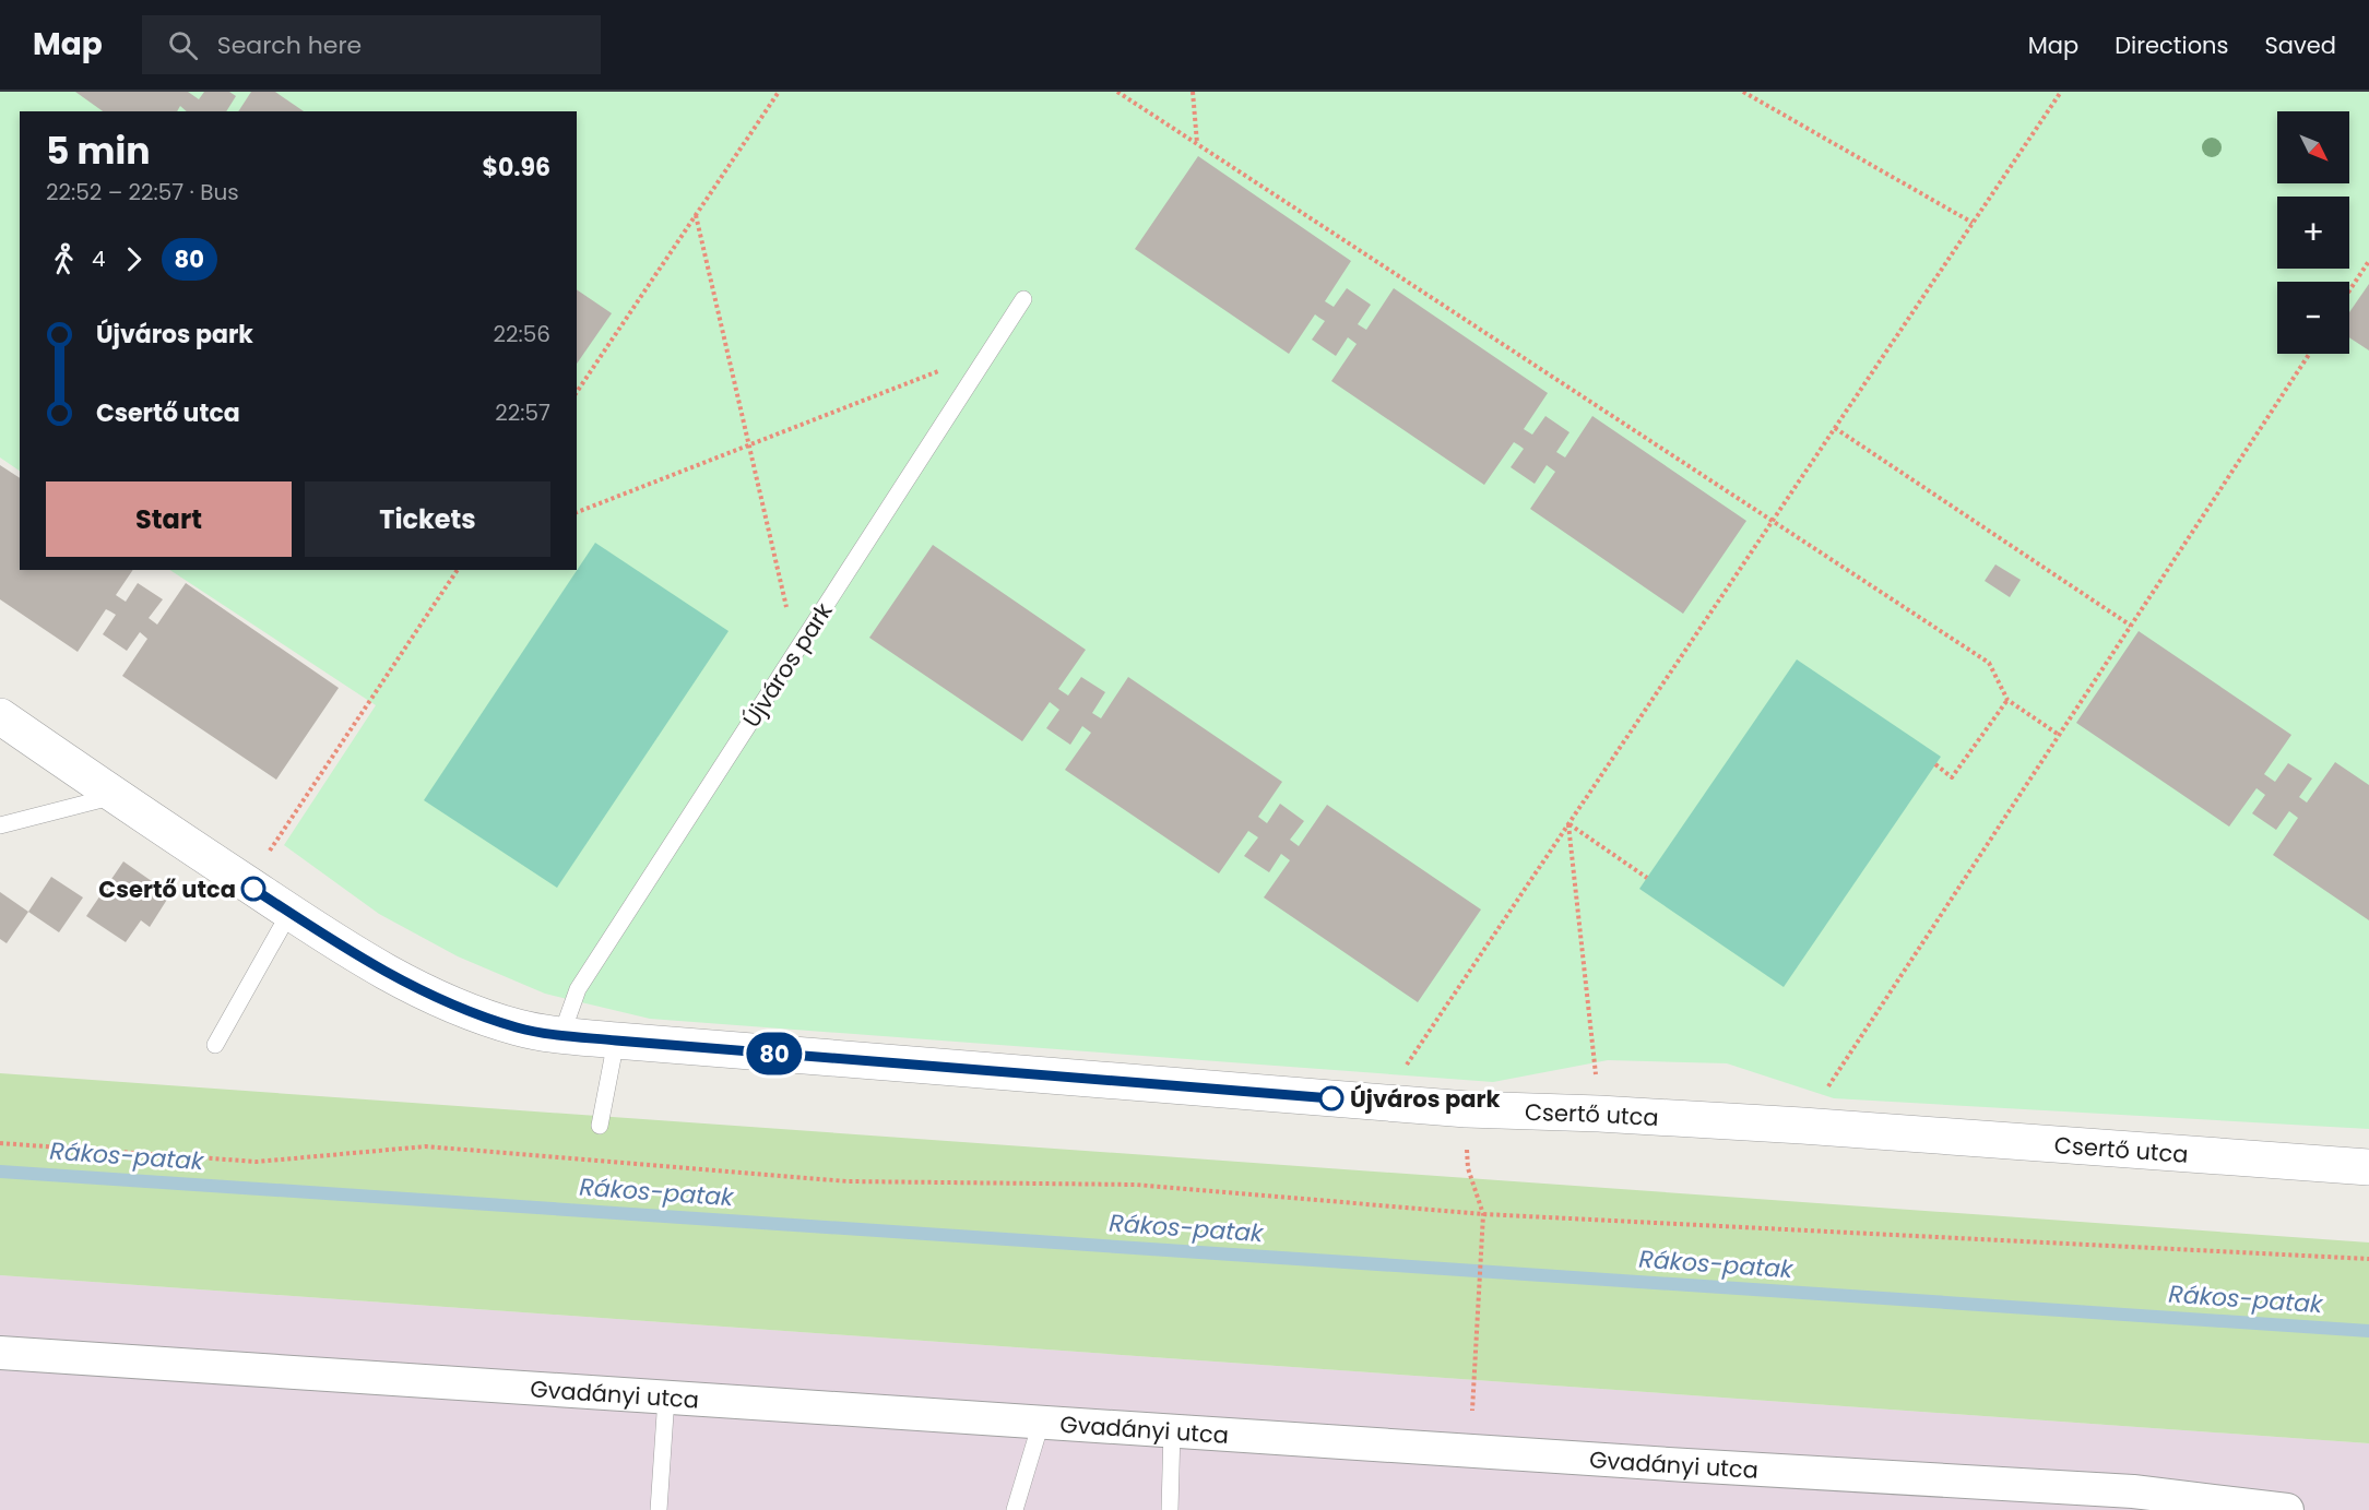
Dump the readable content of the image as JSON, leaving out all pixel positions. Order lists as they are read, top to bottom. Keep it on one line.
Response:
{"streets":{"street":["Csertő utca","Gvadányi utca"],"lane":["Újváros park"]},"crossings":[["Újváros park","Csertő utca"]],"water":["Rákos-patak"],"places":["Csertő utca","Újváros park"],"lines":["bus line 80"],"north":"bottom right","page":{"header":"Map","search":"Search here","nav":["Map","Directions","Saved"],"on_map":"80","map_buttons":["+","−"],"heading":["5 min","22:52 – 22:57 · Bus","$0.96"],"legs":["4","80"],"list":[{"name":"Újváros park","value":"22:56"},{"name":"Csertő utca","value":"22:57"}],"buttons":["Start","Tickets"]}}
